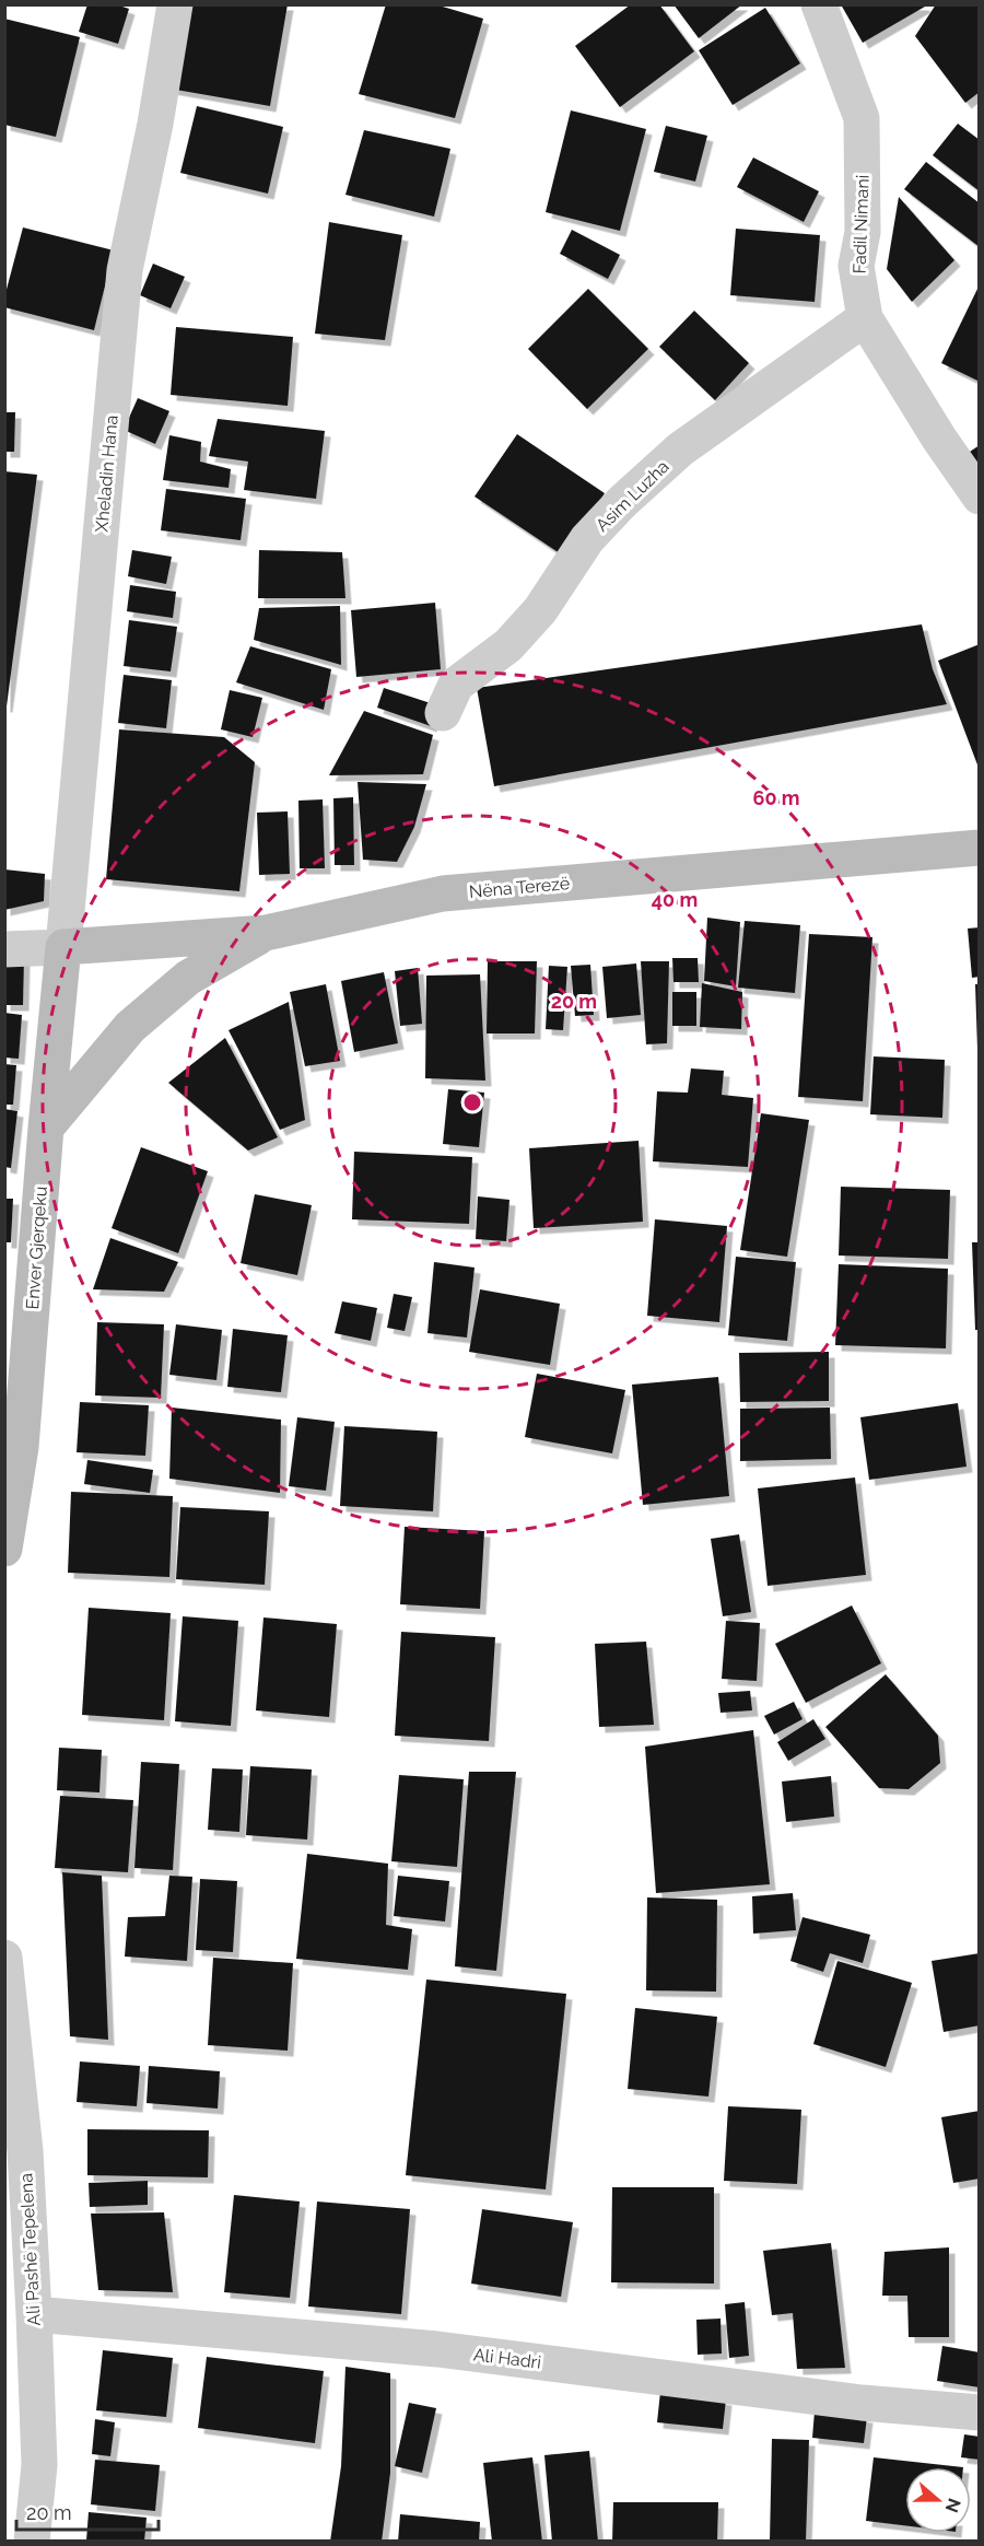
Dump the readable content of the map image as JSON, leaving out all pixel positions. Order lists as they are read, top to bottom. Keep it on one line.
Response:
{"streets":{"main road":["Nëna Terezë","Enver Gjerqeku"],"street":["Fadil Nimani","Xheladin Hana","Asim Luzha","Ali Pashë Tepelena","Ali Hadri"]},"crossings":[["Fadil Nimani","Asim Luzha"],["Xheladin Hana","Nëna Terezë"],["Xheladin Hana","Enver Gjerqeku"],["Nëna Terezë","Enver Gjerqeku"],["Ali Pashë Tepelena","Ali Hadri"]],"scale_bar":"20 m","north":"right","rings":["60 m","40 m","20 m"]}
